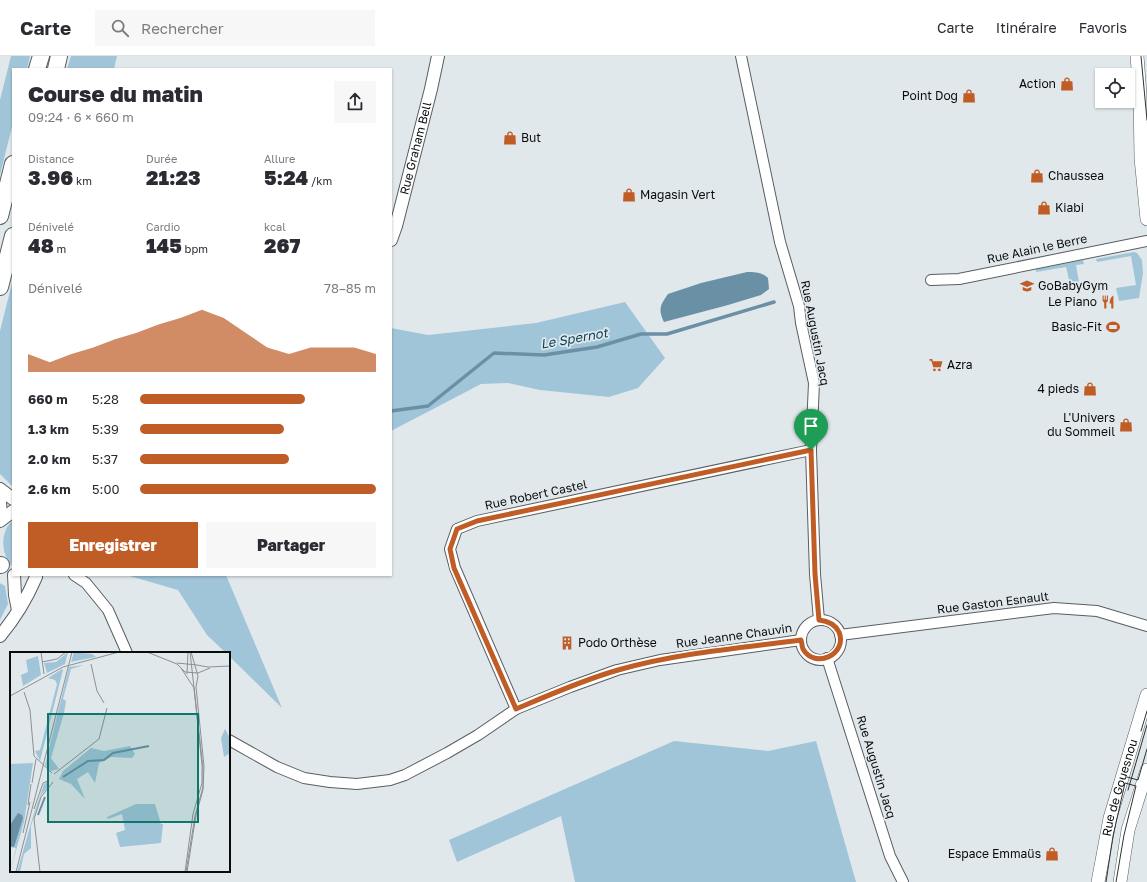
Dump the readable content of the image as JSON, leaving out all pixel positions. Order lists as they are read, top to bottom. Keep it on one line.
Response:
{"streets":{"main road":["Rue de Gouesnou"],"street":["Rue Graham Bell","Rue Alain le Berre","Rue Augustin Jacq","Rue Robert Castel","Rue Gaston Esnault","Rue Jeanne Chauvin"]},"crossings":[["Rue Augustin Jacq","Rue Robert Castel"],["Rue Augustin Jacq","Rue Gaston Esnault"],["Rue Augustin Jacq","Rue Jeanne Chauvin"],["Rue Robert Castel","Rue Jeanne Chauvin"],["Rue Gaston Esnault","Rue Jeanne Chauvin"]],"water":["Le Spernot"],"places":{"shop":["Action","Point Dog","But","Chaussea","Magasin Vert","Kiabi","4 pieds","L'Univers du Sommeil","Espace Emmaüs"],"school or university":["GoBabyGym"],"restaurant":["Le Piano"],"sports":["Basic-Fit"],"supermarket":["Azra"],"building":["Podo Orthèse"]},"page":{"header":"Carte","search":"Rechercher","nav":["Carte","Itinéraire","Favoris"],"heading":["Course du matin","09:24 · 6 × 660 m"],"stats":[["Distance","3.96 km"],["Durée","21:23"],["Allure","5:24 /km"],["Dénivelé","48 m"],["Cardio","145 bpm"],["kcal","267"]],"chart":["Dénivelé","78–85 m"],"list":[{"name":"660 m","note":"5:28"},{"name":"1.3 km","note":"5:39"},{"name":"2.0 km","note":"5:37"},{"name":"2.6 km","note":"5:00"}],"buttons":["Enregistrer","Partager"]}}
